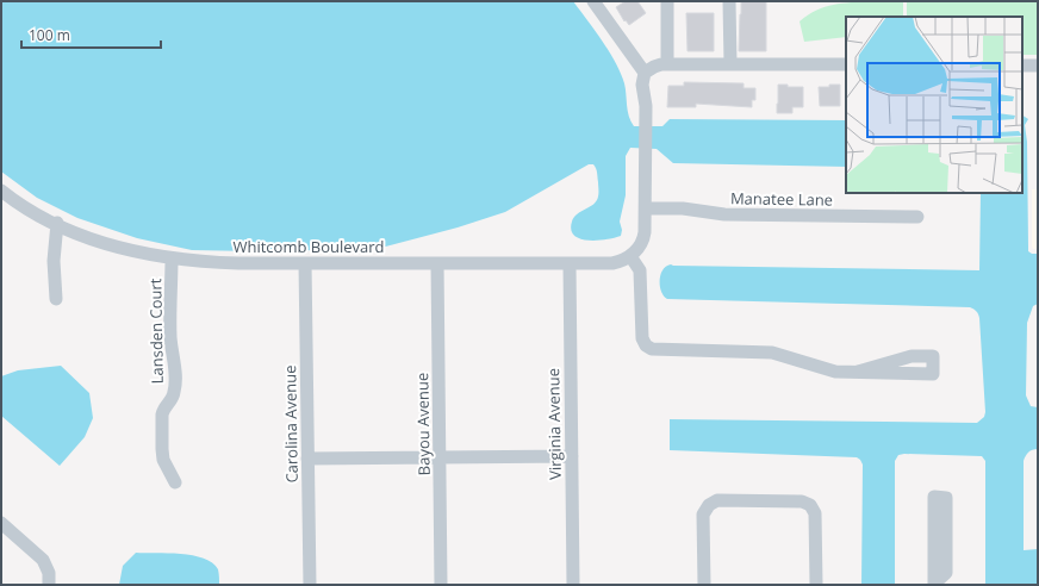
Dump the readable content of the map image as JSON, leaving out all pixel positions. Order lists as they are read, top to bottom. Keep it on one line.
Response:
{"streets":{"street":["Manatee Lane","Whitcomb Boulevard","Lansden Court","Carolina Avenue","Bayou Avenue","Virginia Avenue"]},"crossings":[["Whitcomb Boulevard","Lansden Court"],["Whitcomb Boulevard","Carolina Avenue"],["Whitcomb Boulevard","Bayou Avenue"],["Whitcomb Boulevard","Virginia Avenue"]],"scale_bar":"100 m"}
